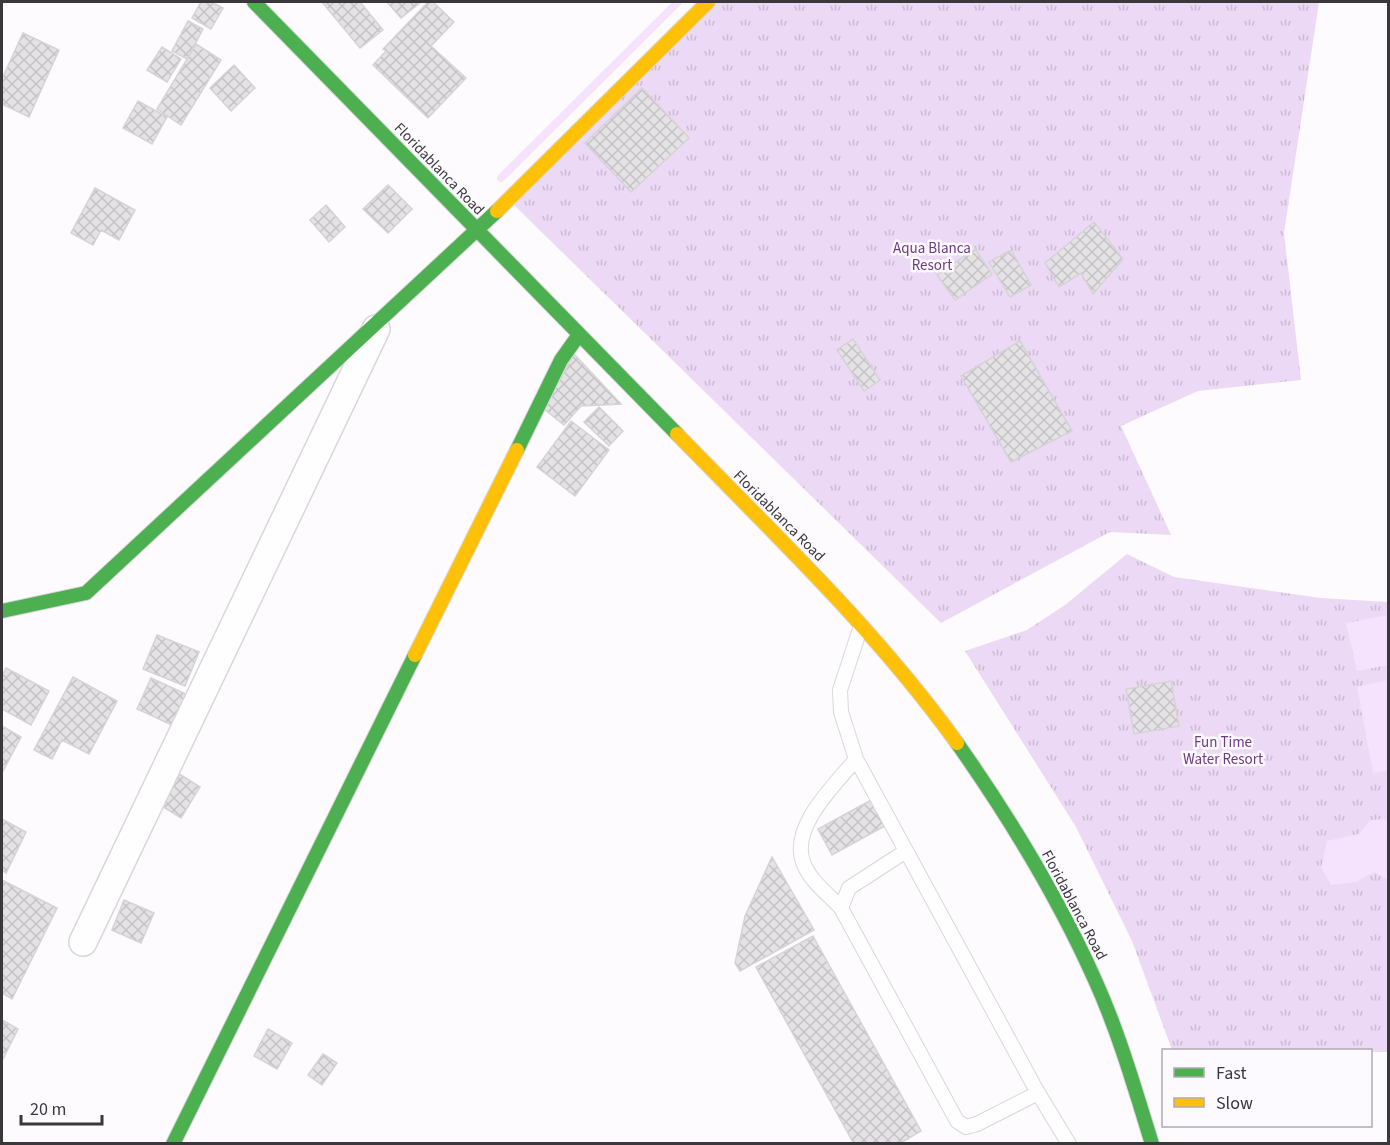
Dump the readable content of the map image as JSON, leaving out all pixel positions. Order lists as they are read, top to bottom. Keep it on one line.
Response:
{"streets":{"street":["Floridablanca Road"]},"parks":["Aqua Blanca Resort","Fun Time Water Resort"],"legend":["Fast","Slow"],"scale_bar":"20 m"}
